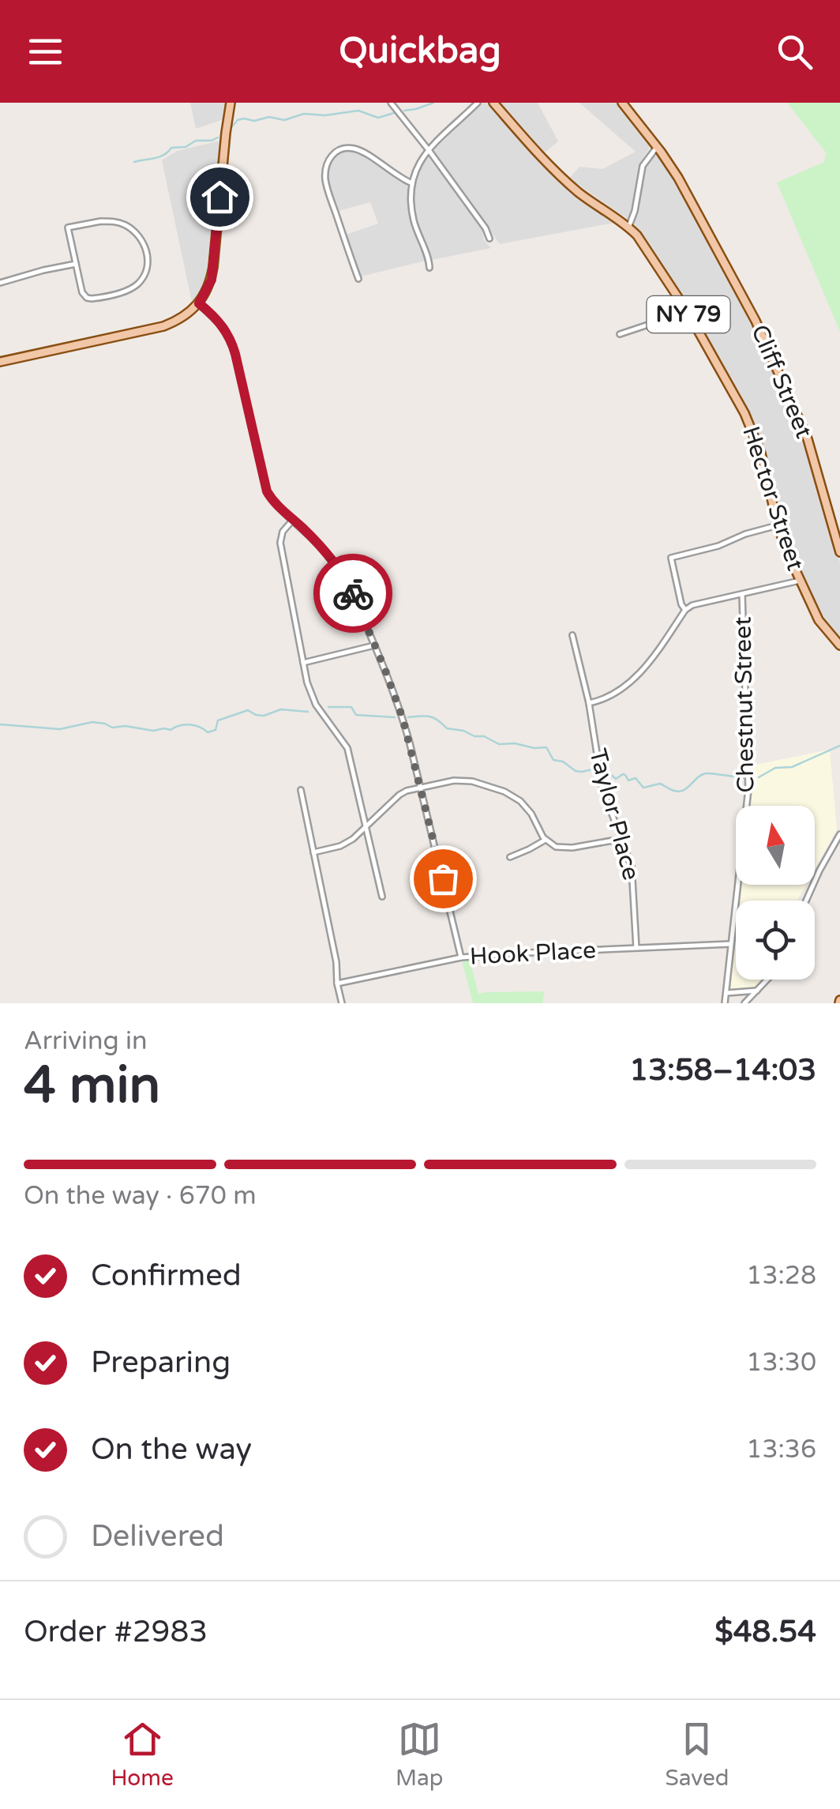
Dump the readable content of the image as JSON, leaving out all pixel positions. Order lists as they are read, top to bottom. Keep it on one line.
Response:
{"streets":{"main road":["NY 79","Cliff Street","Hector Street"],"street":["Chestnut Street","Taylor Place","Hook Place"]},"crossings":[["Chestnut Street","Hook Place"],["Taylor Place","Hook Place"]],"north":"top","page":{"header":"Quickbag","heading":["4 min","Arriving in","13:58–14:03"],"panel":["Order #2983","$48.54"],"bar":"On the way · 670 m","list":[["Confirmed","13:28"],["Preparing","13:30"],["On the way","13:36"],"Delivered"],"tabs":["Home","Map","Saved"]}}
